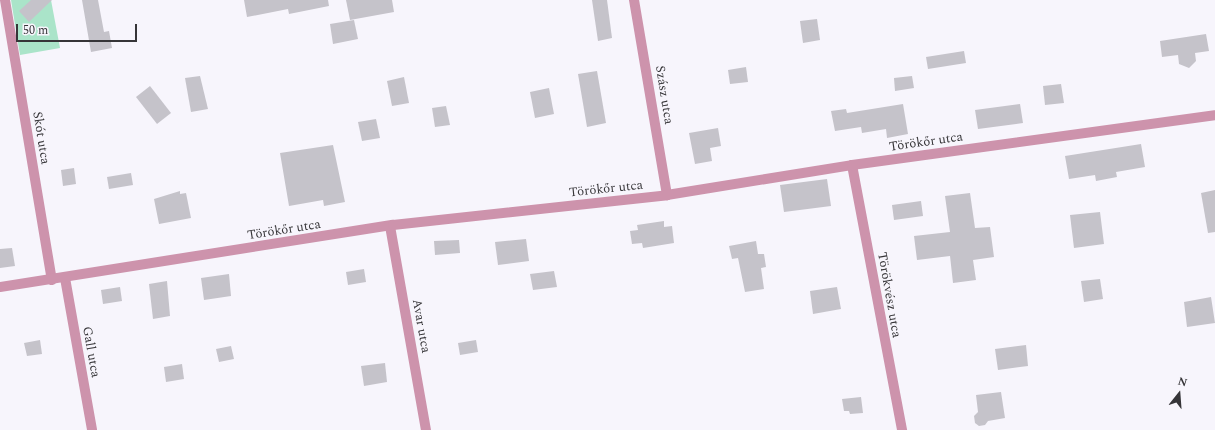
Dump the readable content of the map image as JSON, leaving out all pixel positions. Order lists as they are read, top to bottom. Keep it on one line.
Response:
{"streets":{"street":["Szász utca","Skót utca","Törökőr utca","Törökvész utca","Avar utca","Gall utca"]},"crossings":[["Szász utca","Törökőr utca"],["Skót utca","Törökőr utca"],["Törökőr utca","Törökvész utca"],["Törökőr utca","Avar utca"],["Törökőr utca","Gall utca"]],"scale_bar":"50 m","north":"top"}
